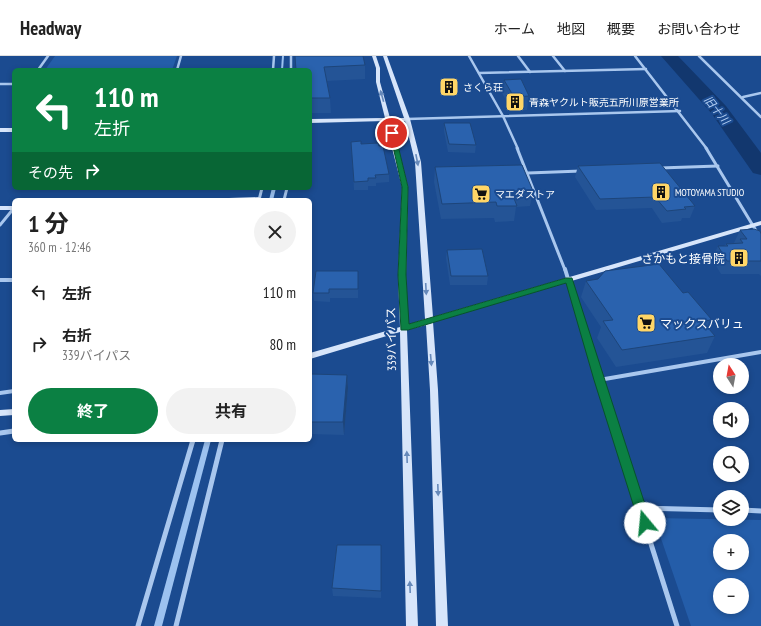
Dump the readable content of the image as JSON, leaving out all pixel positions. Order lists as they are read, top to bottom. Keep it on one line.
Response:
{"streets":{"street":["339バイパス"]},"water":["旧十川"],"places":{"building":["さくら荘","青森ヤクルト販売五所川原営業所","MOTOYAMA STUDIO","さかもと接骨院"],"supermarket":["マエダストア","マックスバリュ"]},"north":"top","page":{"header":"Headway","nav":["ホーム","地図","概要","お問い合わせ"],"turn":["110 m","左折"],"then":"その先","heading":["1 分","360 m · 12:46"],"list":[{"name":"左折","value":"110 m"},{"name":"右折","note":"339バイパス","value":"80 m"}],"map_buttons":["+","−"],"buttons":["終了","共有"]}}
